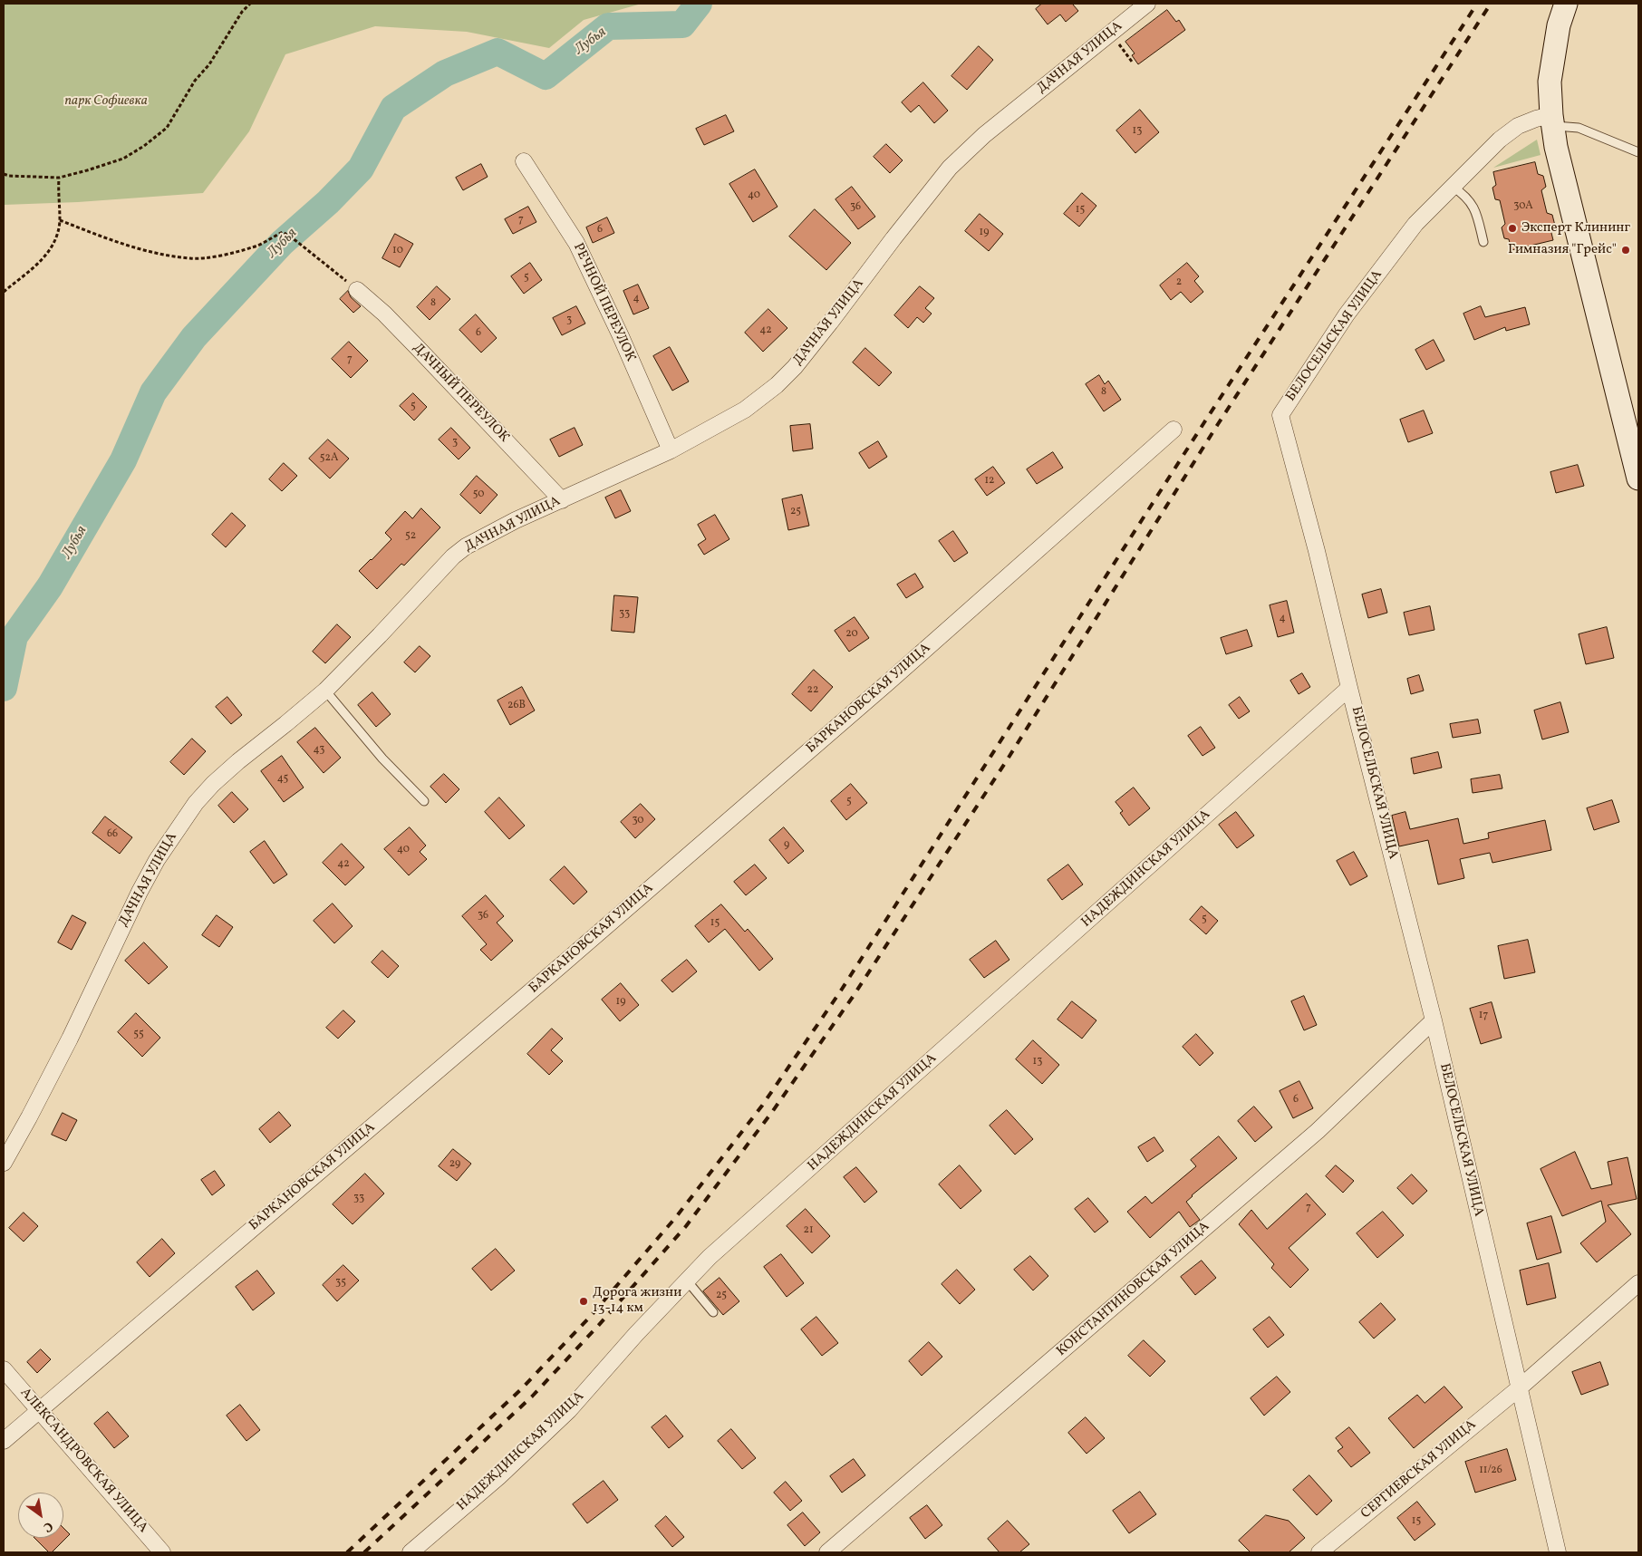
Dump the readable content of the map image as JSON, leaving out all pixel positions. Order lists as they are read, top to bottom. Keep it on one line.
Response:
{"streets":{"street":["ДАЧНАЯ УЛИЦА","РЕЧНОЙ ПЕРЕУЛОК","БЕЛОСЕЛЬСКАЯ УЛИЦА","ДАЧНЫЙ ПЕРЕУЛОК","БАРКАНОВСКАЯ УЛИЦА","НАДЕЖДИНСКАЯ УЛИЦА","КОНСТАНТИНОВСКАЯ УЛИЦА","АЛЕКСАНДРОВСКАЯ УЛИЦА","СЕРГИЕВСКАЯ УЛИЦА"]},"crossings":[["ДАЧНАЯ УЛИЦА","РЕЧНОЙ ПЕРЕУЛОК"],["ДАЧНАЯ УЛИЦА","ДАЧНЫЙ ПЕРЕУЛОК"],["БЕЛОСЕЛЬСКАЯ УЛИЦА","НАДЕЖДИНСКАЯ УЛИЦА"],["БЕЛОСЕЛЬСКАЯ УЛИЦА","КОНСТАНТИНОВСКАЯ УЛИЦА"],["БЕЛОСЕЛЬСКАЯ УЛИЦА","СЕРГИЕВСКАЯ УЛИЦА"],["БАРКАНОВСКАЯ УЛИЦА","АЛЕКСАНДРОВСКАЯ УЛИЦА"]],"water":["Лубья"],"parks":["парк Софиевка"],"places":["Эксперт Клининг","Гимназия \"Грейс\"","Дорога жизни 13-14 км"],"house_numbers":["13","40","30А","36","15","7","6","19","10","5","2","4","8","3","42","6","7","8","5","3","52А","12","50","25","52","33","4","20","22","26В","43","45","5","30","66","9","40","42","36","5","15","19","17","55","13","6","29","33","7","21","35","25","11/26","15"],"north":"bottom right"}
